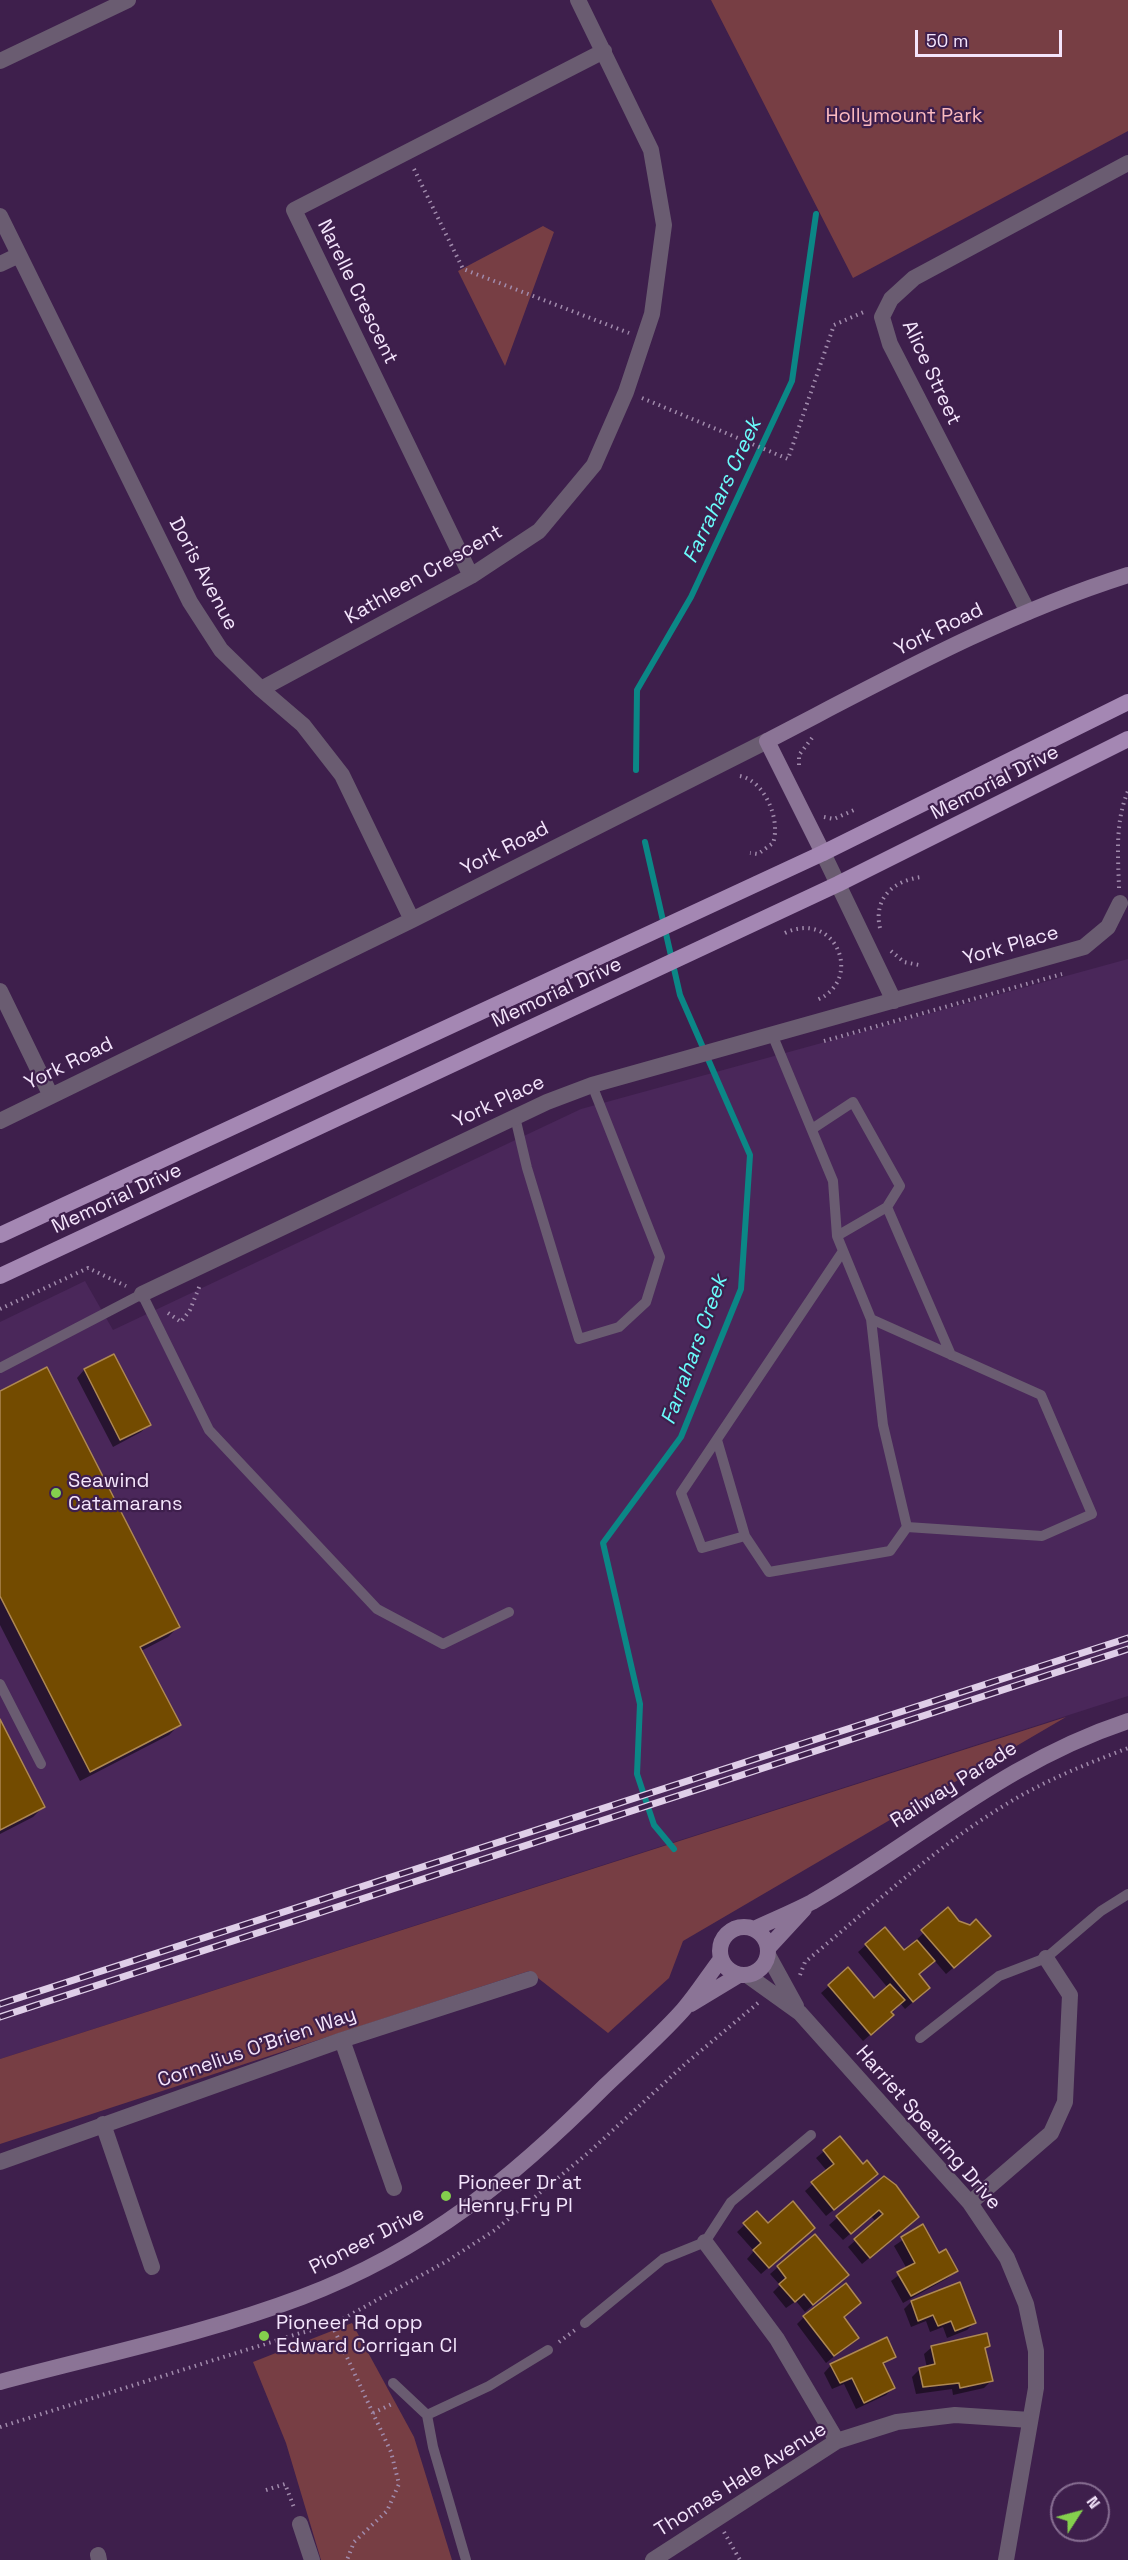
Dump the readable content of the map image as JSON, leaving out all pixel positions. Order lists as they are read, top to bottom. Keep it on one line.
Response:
{"streets":{"main road":["York Road","Memorial Drive","Railway Parade","Pioneer Drive"],"street":["Narelle Crescent","Alice Street","Doris Avenue","Kathleen Crescent","York Place","Cornelius O'Brien Way","Harriet Spearing Drive","Thomas Hale Avenue"]},"crossings":[["Narelle Crescent","Kathleen Crescent"],["Alice Street","York Road"],["Doris Avenue","Kathleen Crescent"],["Doris Avenue","York Road"],["Harriet Spearing Drive","Pioneer Drive"],["Harriet Spearing Drive","Thomas Hale Avenue"]],"water":["Farrahars Creek"],"parks":["Hollymount Park"],"places":["Seawind Catamarans","Pioneer Dr at Henry Fry Pl","Pioneer Rd opp Edward Corrigan Cl"],"scale_bar":"50 m","north":"top right"}
